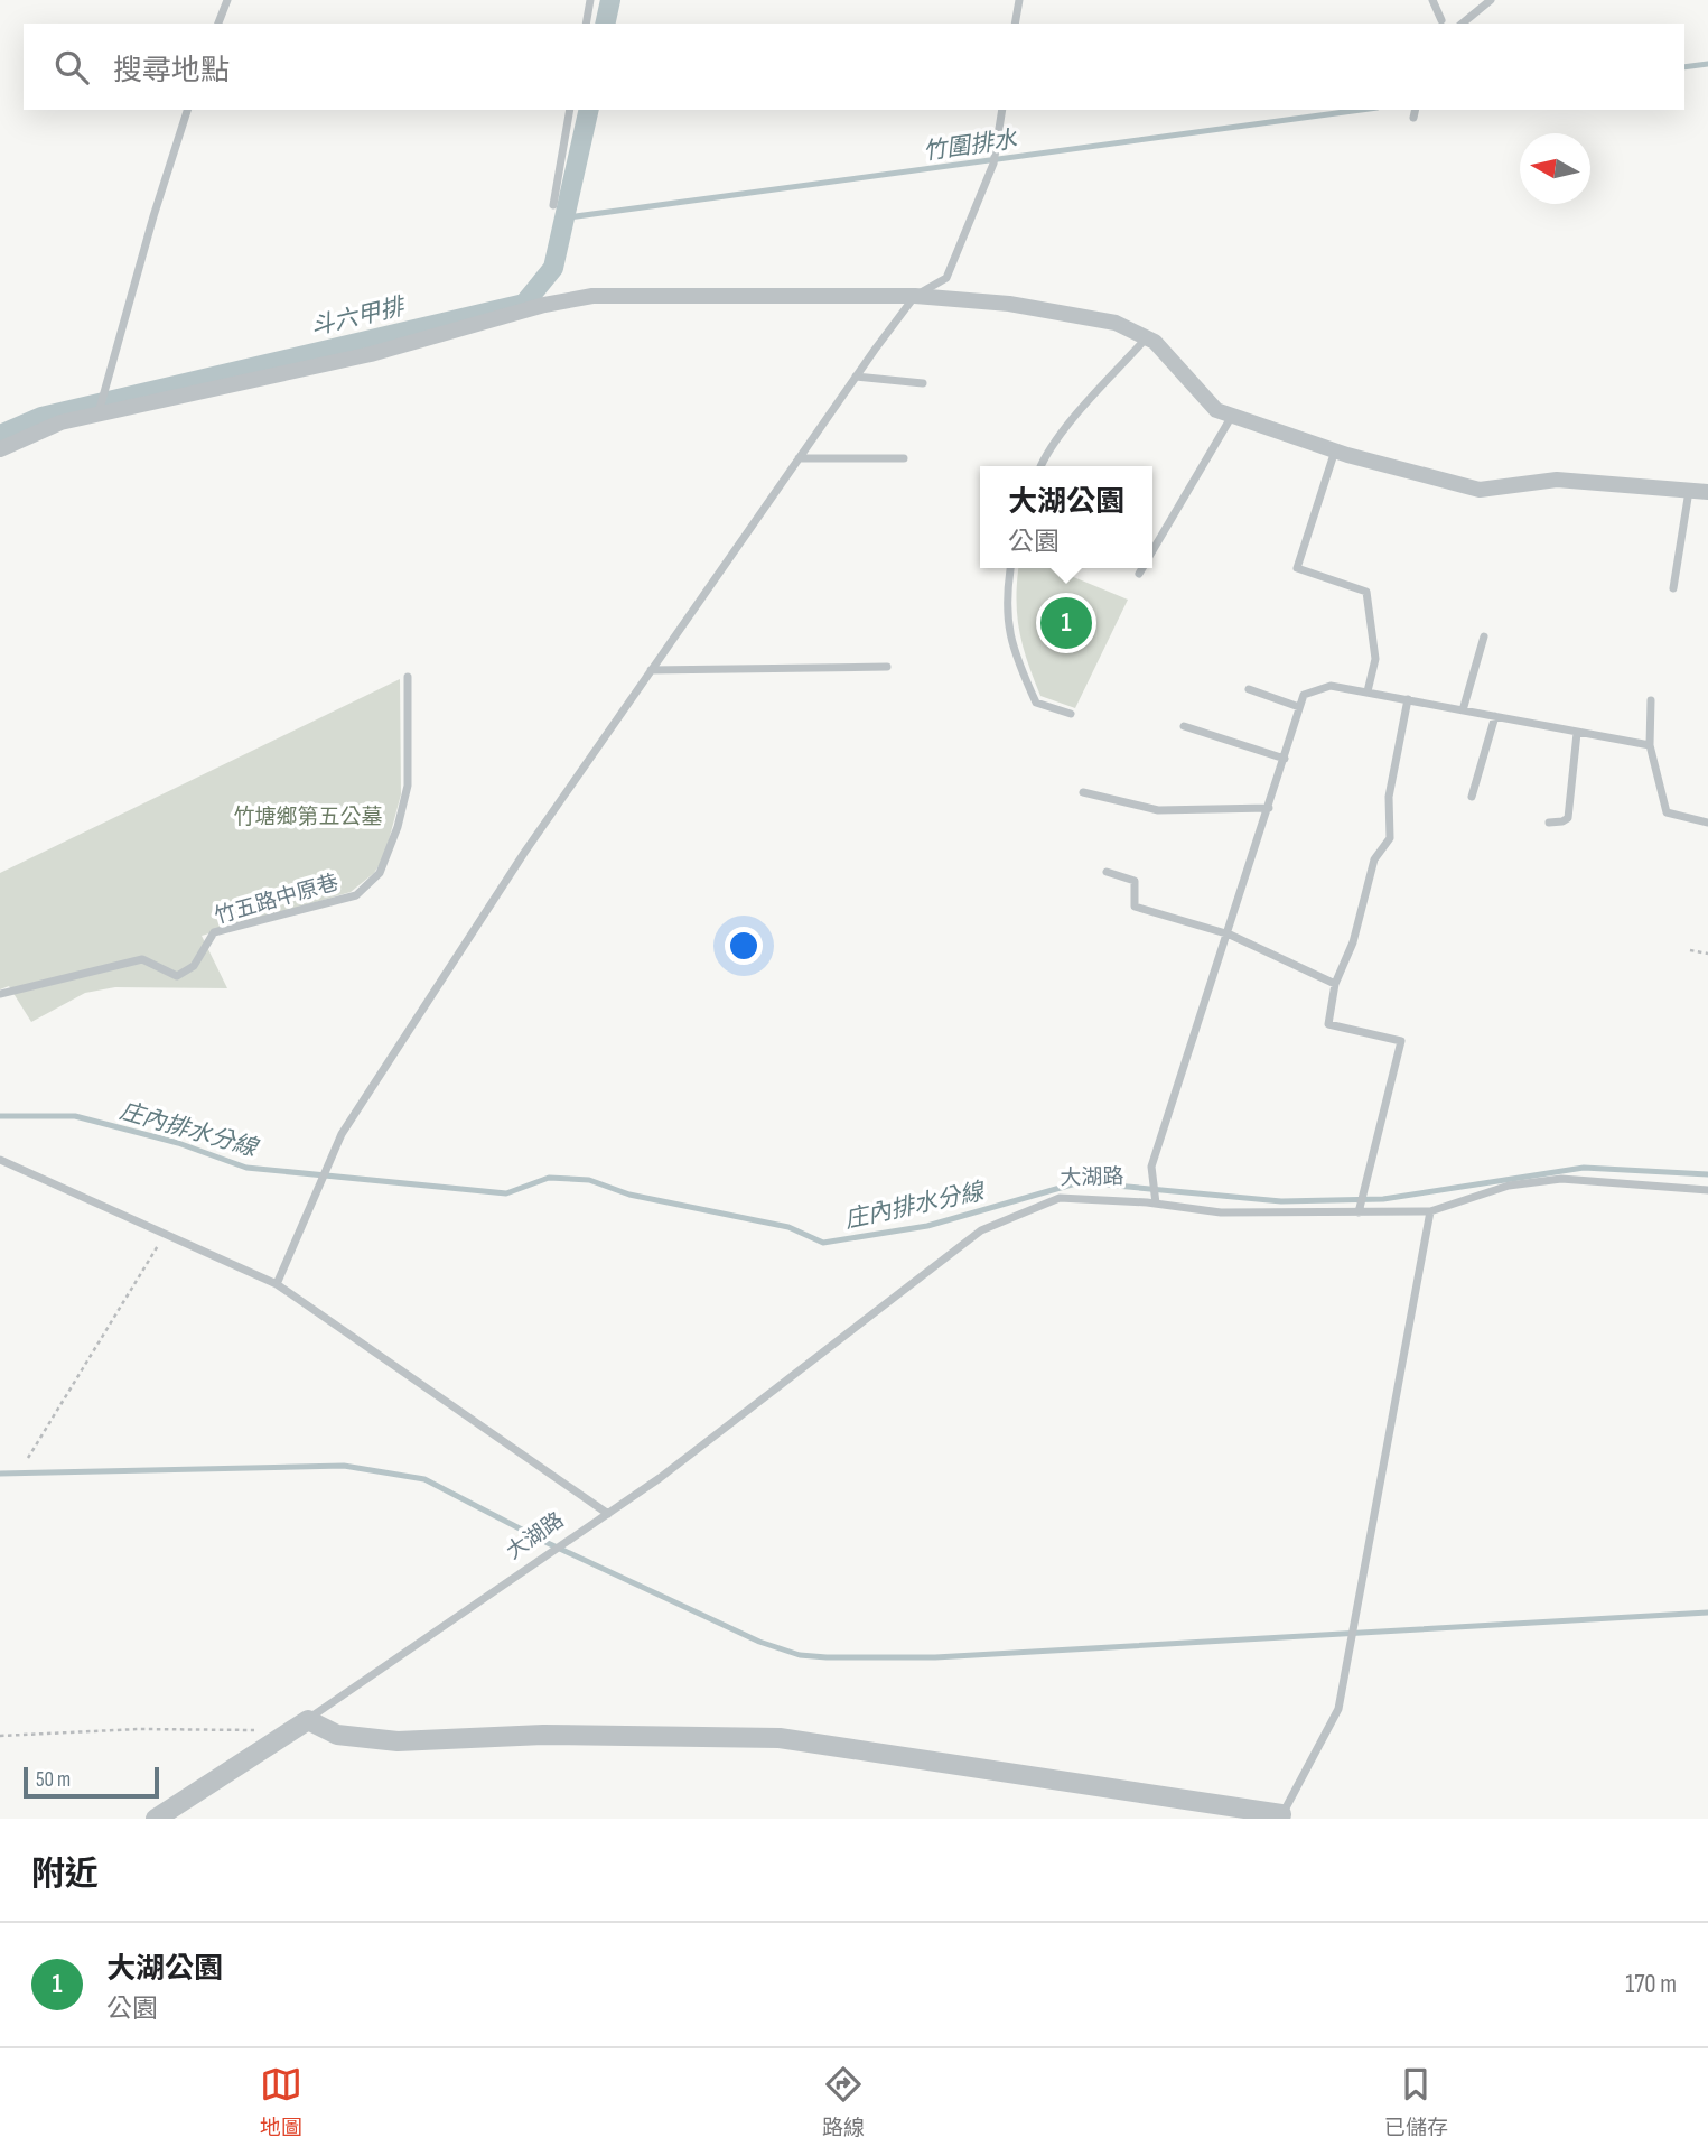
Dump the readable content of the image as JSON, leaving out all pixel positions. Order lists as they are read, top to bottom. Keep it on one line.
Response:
{"streets":{"lane":["竹五路中原巷","大湖路"]},"water":["竹圍排水","斗六甲排","庄內排水分線"],"parks":["竹塘鄉第五公墓"],"scale_bar":"50 m","north":"left","page":{"search":"搜尋地點","popup":["大湖公園","公園"],"pins":"1","scale":"50 m","heading":"附近","list":[{"mark":"1","name":"大湖公園","note":"公園","value":"170 m"}],"nav":["地圖","路線","已儲存"]}}
